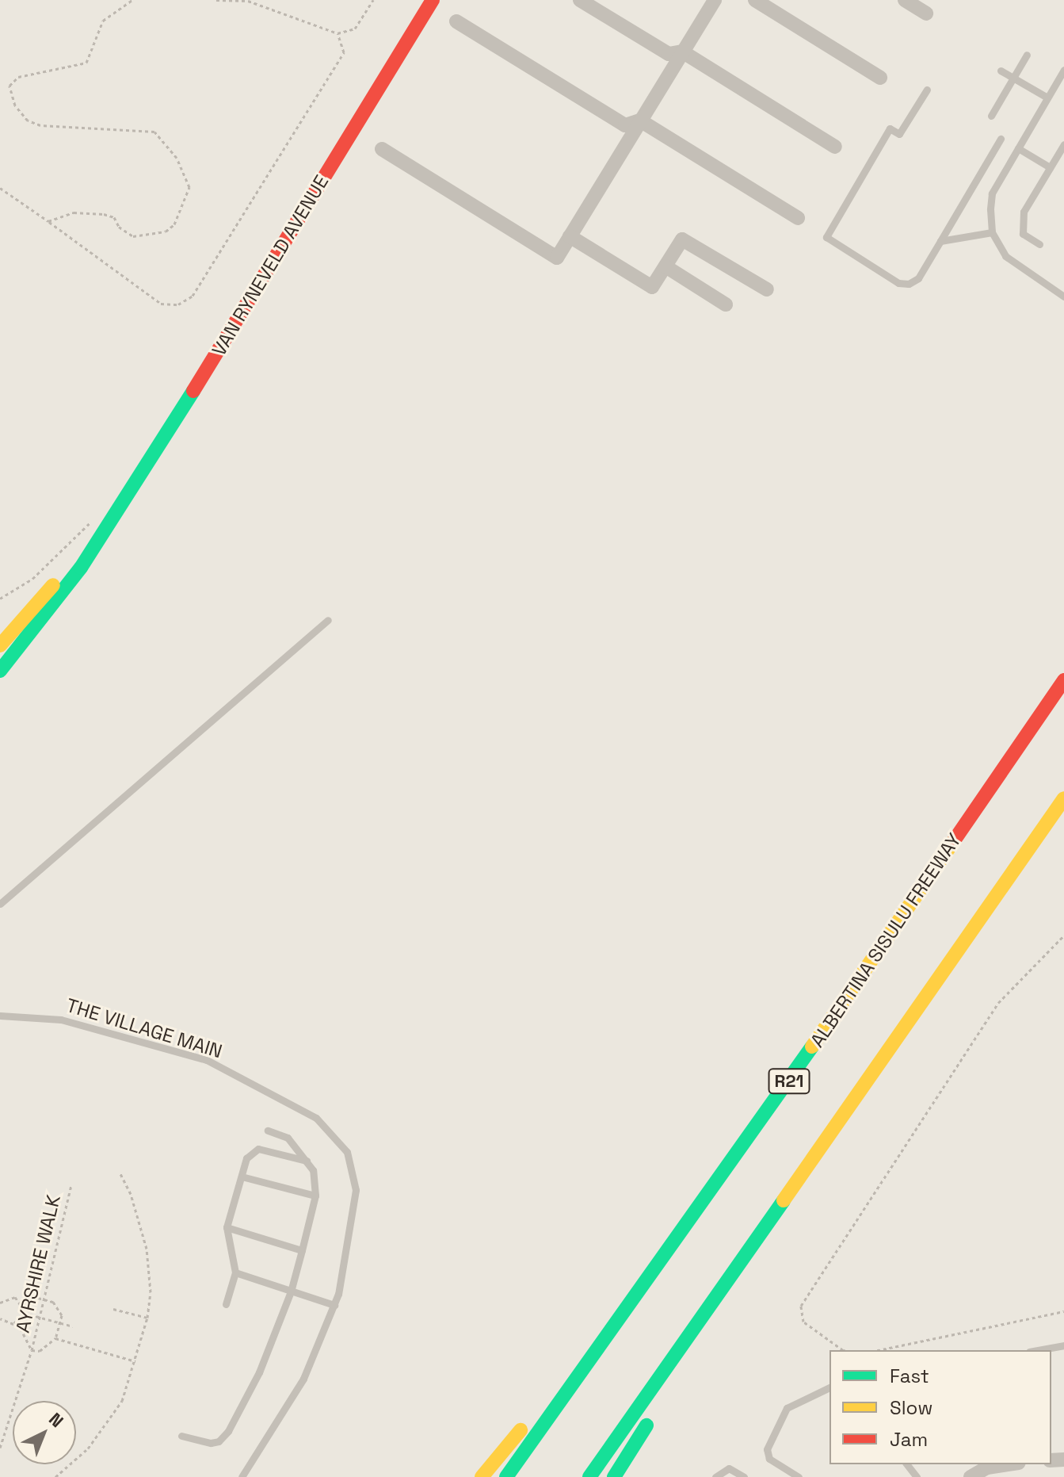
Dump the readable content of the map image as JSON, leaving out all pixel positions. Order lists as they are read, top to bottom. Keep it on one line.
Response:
{"streets":{"main road":["VAN RYNEVELD AVENUE","ALBERTINA SISULU FREEWAY","R21"],"lane":["THE VILLAGE MAIN"],"path":["AYRSHIRE WALK"]},"legend":["Fast","Slow","Jam"],"north":"top right"}
